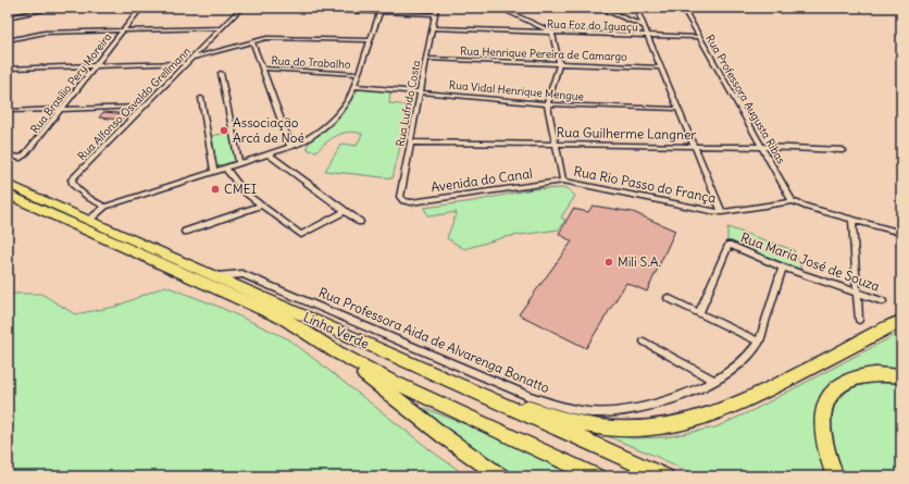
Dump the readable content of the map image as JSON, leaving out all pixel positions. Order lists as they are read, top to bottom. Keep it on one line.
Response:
{"streets":{"highway":["Linha Verde"],"street":["Rua Foz do Iguaçu","Rua Henrique Pereira de Camargo","Rua do Trabalho","Rua Brasílio Pery Moreira","Rua Vidal Henrique Mengue","Rua Professora Augusta Ribas","Rua Alfonso Osvaldo Grellmann","Rua Lufrido Costa","Rua Guilherme Langner","Avenida do Canal","Rua Rio Passo do França","Rua Maria José de Souza","Rua Professora Aida de Alvarenga Bonatto"]},"crossings":[["Rua Foz do Iguaçu","Rua Professora Augusta Ribas"],["Rua Foz do Iguaçu","Rua Lufrido Costa"],["Rua Henrique Pereira de Camargo","Rua Lufrido Costa"],["Rua Vidal Henrique Mengue","Rua Lufrido Costa"],["Rua Professora Augusta Ribas","Rua Guilherme Langner"],["Rua Professora Augusta Ribas","Rua Rio Passo do França"],["Rua Lufrido Costa","Rua Guilherme Langner"],["Rua Lufrido Costa","Avenida do Canal"],["Avenida do Canal","Rua Rio Passo do França"],["Rua Maria José de Souza","Rua Professora Aida de Alvarenga Bonatto"],["Linha Verde","Rua Professora Aida de Alvarenga Bonatto"]],"places":["Associação Arcá de Noé","CMEI","Mili S.A."]}
